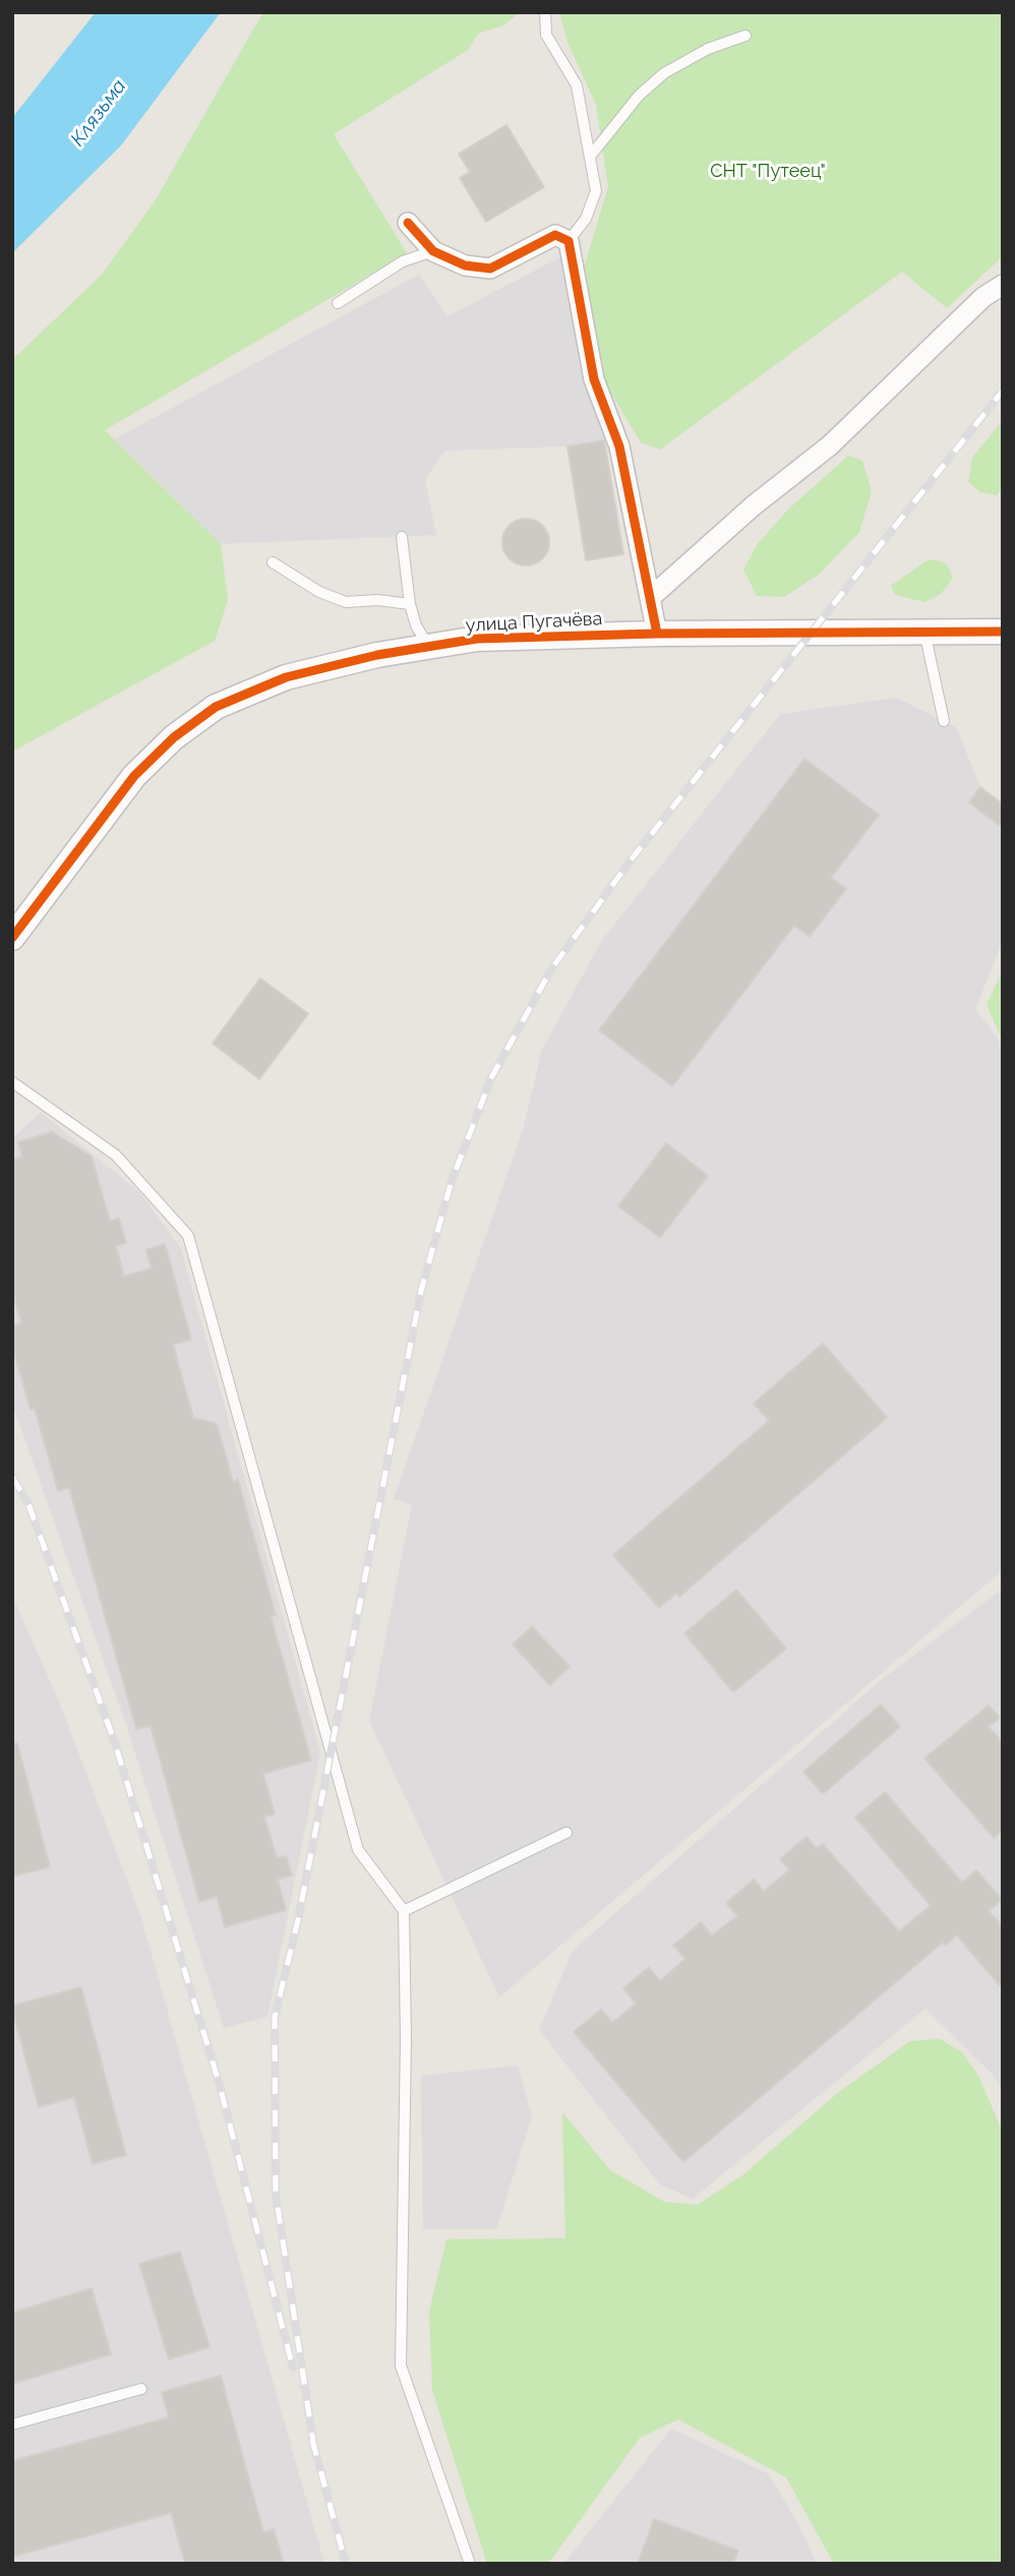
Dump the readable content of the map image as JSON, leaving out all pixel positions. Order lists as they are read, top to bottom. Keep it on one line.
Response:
{"streets":{"street":["улица Пугачёва"]},"water":["Клязьма"],"parks":["СНТ \"Путеец\""]}
